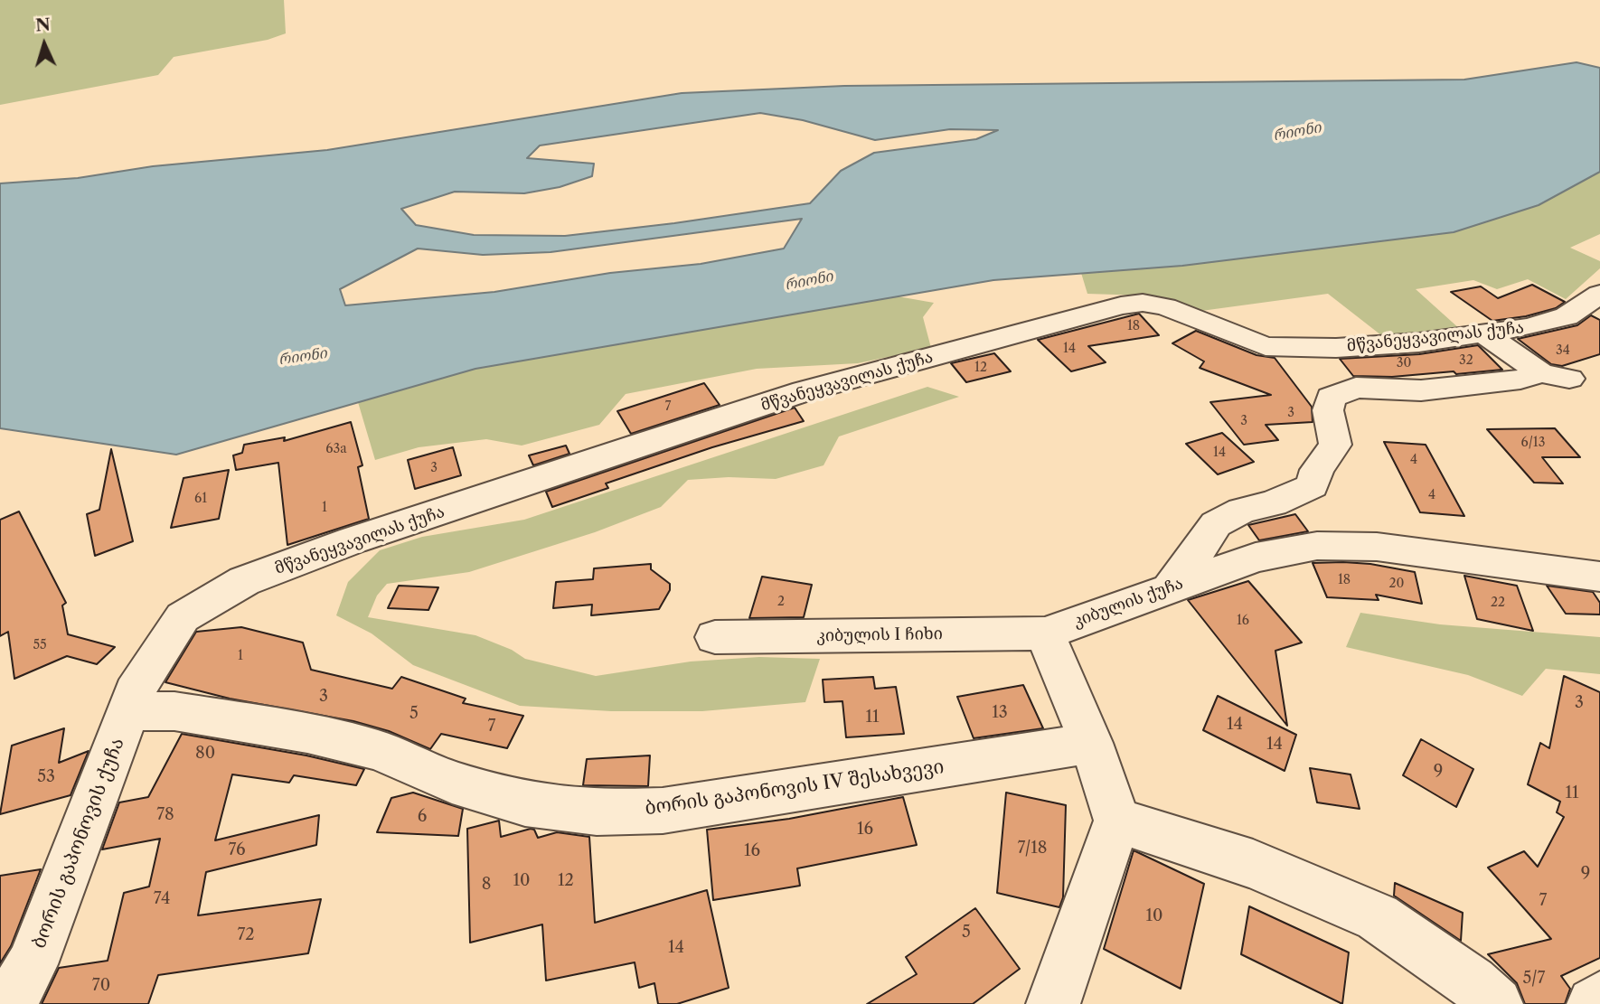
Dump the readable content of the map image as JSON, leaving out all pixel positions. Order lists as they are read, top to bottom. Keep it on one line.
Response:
{"streets":{"street":["მწვანეყვავილას ქუჩა","კიბულის ქუჩა","კიბულის I ჩიხი","ბორის გაპონოვის IV შესახვევი","ბორის გაპონოვის ქუჩა"]},"crossings":[["მწვანეყვავილას ქუჩა","ბორის გაპონოვის IV შესახვევი"],["მწვანეყვავილას ქუჩა","ბორის გაპონოვის ქუჩა"],["კიბულის ქუჩა","კიბულის I ჩიხი"],["ბორის გაპონოვის IV შესახვევი","ბორის გაპონოვის ქუჩა"]],"water":["რიონი"],"house_numbers":["18","14","34","32","30","12","7","3","3","6/13","63a","14","4","3","4","61","1","18","20","2","22","16","55","1","3","3","13","5","11","14","7","14","80","9","53","11","78","6","16","7/18","76","16","9","10","12","8","74","7","10","5","72","14","5/7","70"],"north":"top"}
